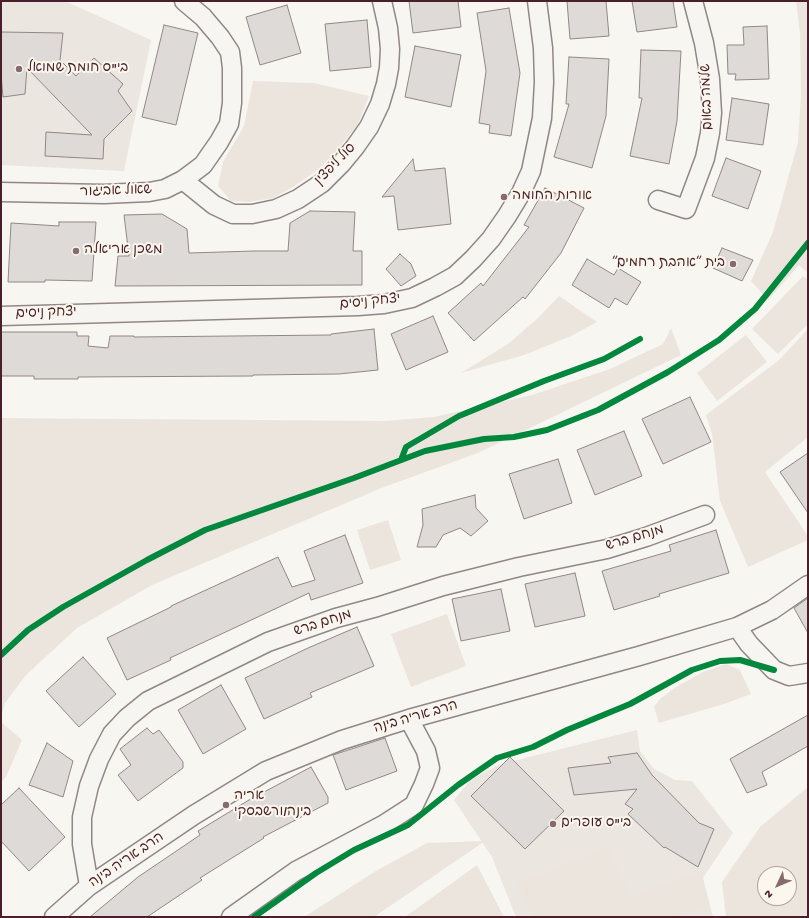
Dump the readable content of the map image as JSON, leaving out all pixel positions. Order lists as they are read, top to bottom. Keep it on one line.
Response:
{"streets":{"street":["שלמה באום","סול ליפצין","שאול אביגור","יצחק ניסים","מנחם ברש","הרב אריה בינה"]},"crossings":[["סול ליפצין","שאול אביגור"],["מנחם ברש","הרב אריה בינה"]],"places":["בי\"ס חומת שמואל","אורות החומה","משכן אריאלה","בית ״אהבת רחמים״","אריה בינה/ורשבסקי","בי\"ס עופרים"],"north":"bottom left"}
